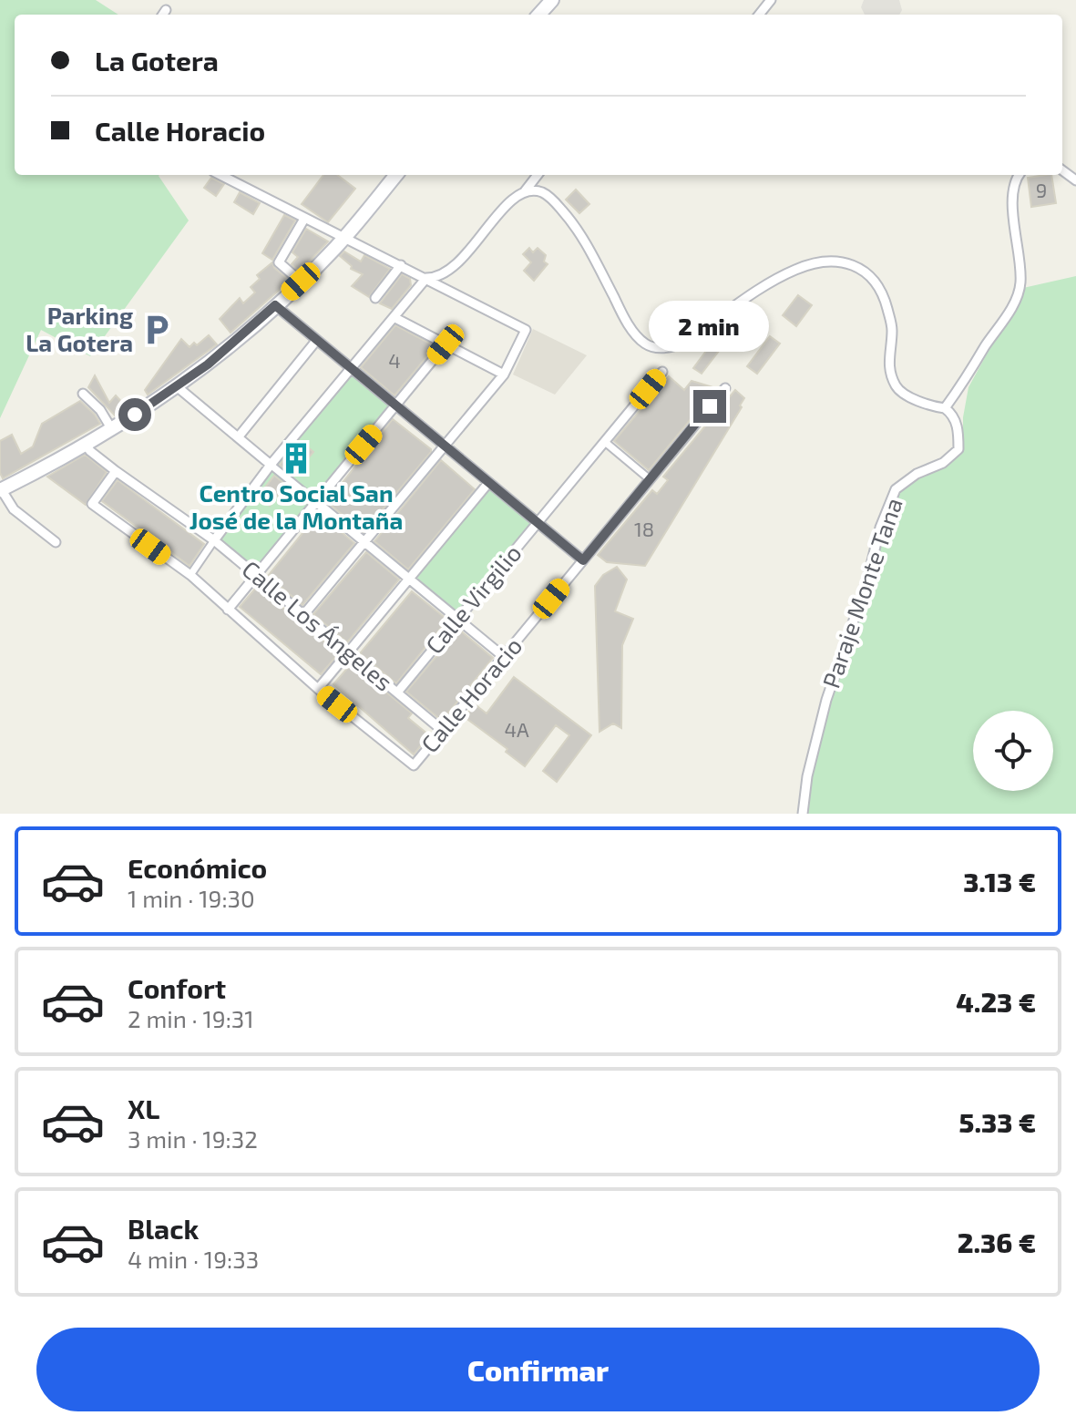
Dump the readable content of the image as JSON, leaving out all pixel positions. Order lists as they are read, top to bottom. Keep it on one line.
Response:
{"streets":{"street":["Paraje Monte Tana","Calle Virgilio","Calle Los Ángeles","Calle Horacio"]},"crossings":[["Calle Virgilio","Calle Los Ángeles"],["Calle Los Ángeles","Calle Horacio"]],"places":{"parking":["Parking La Gotera"],"building":["Centro Social San José de la Montaña"]},"house_numbers":["9","4","18","4A"],"page":{"banner":["La Gotera","Calle Horacio"],"bubble":"2 min","list":[{"name":"Económico","note":"1 min · 19:30","value":"3.13 €"},{"name":"Confort","note":"2 min · 19:31","value":"4.23 €"},{"name":"XL","note":"3 min · 19:32","value":"5.33 €"},{"name":"Black","note":"4 min · 19:33","value":"2.36 €"}],"buttons":"Confirmar"}}
